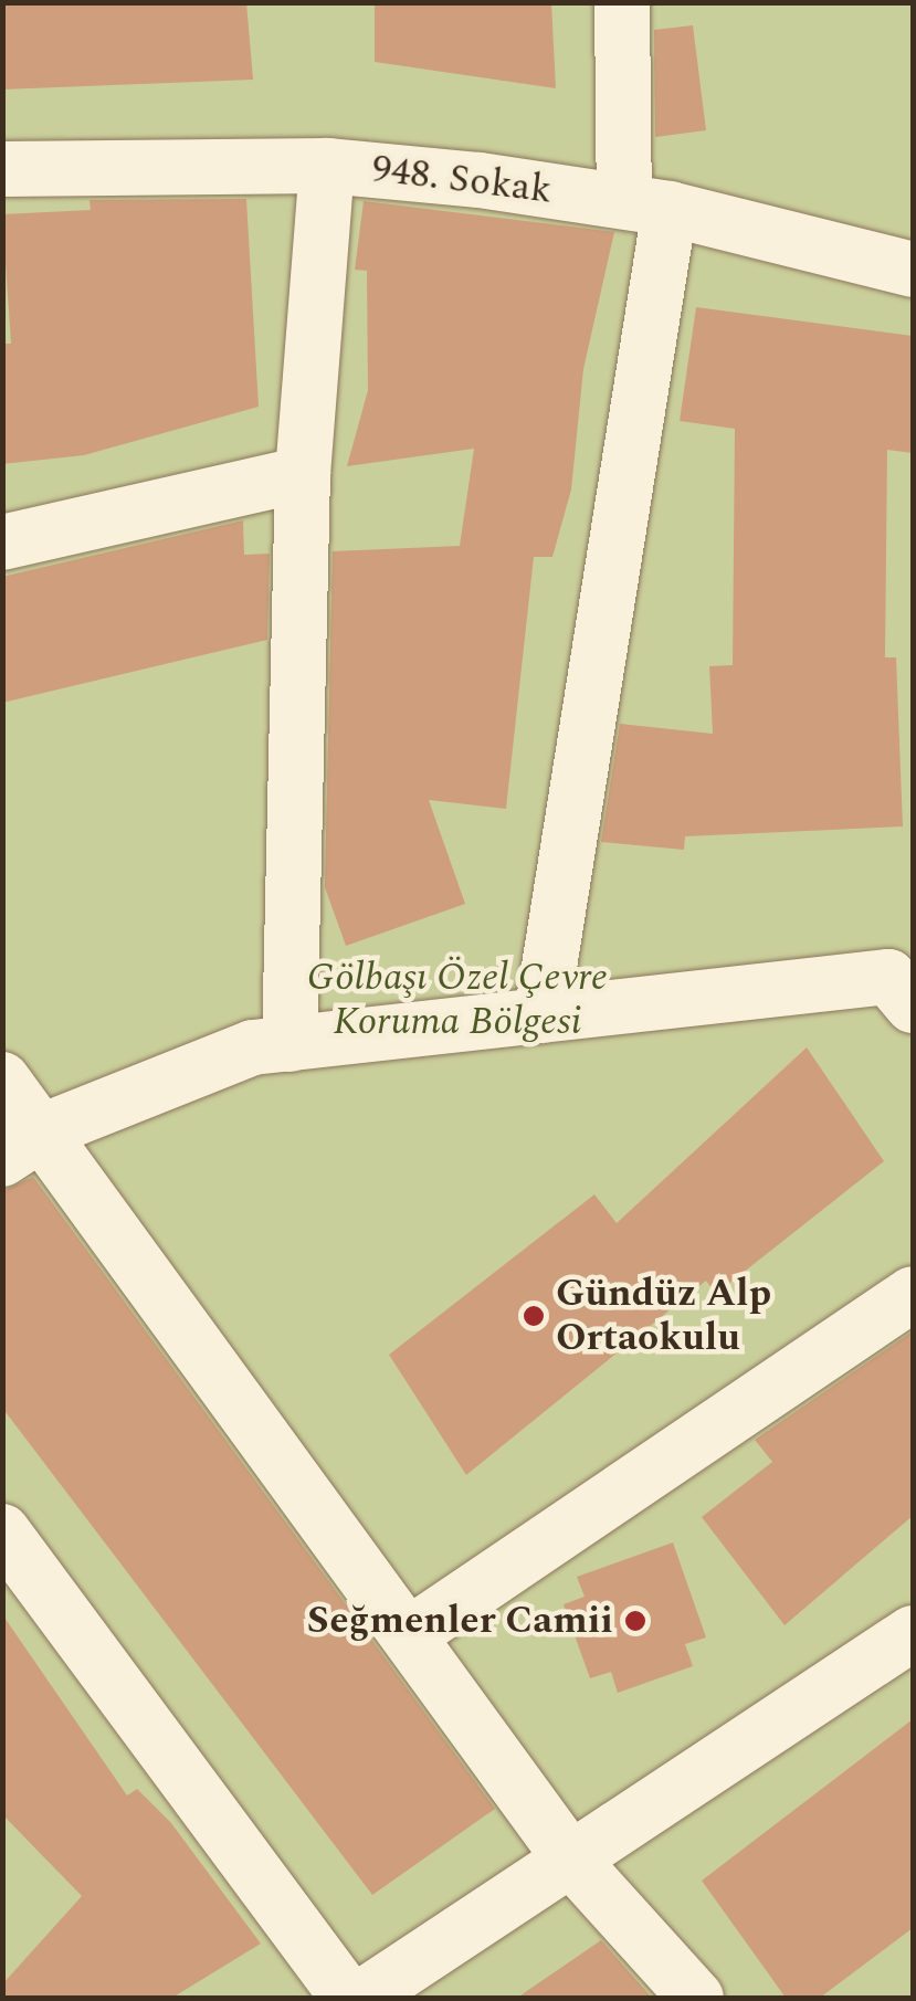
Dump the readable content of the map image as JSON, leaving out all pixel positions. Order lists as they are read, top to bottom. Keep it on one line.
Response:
{"streets":{"street":["948. Sokak"]},"parks":["Gölbaşı Özel Çevre Koruma Bölgesi"],"places":["Gündüz Alp Ortaokulu","Seğmenler Camii"]}
